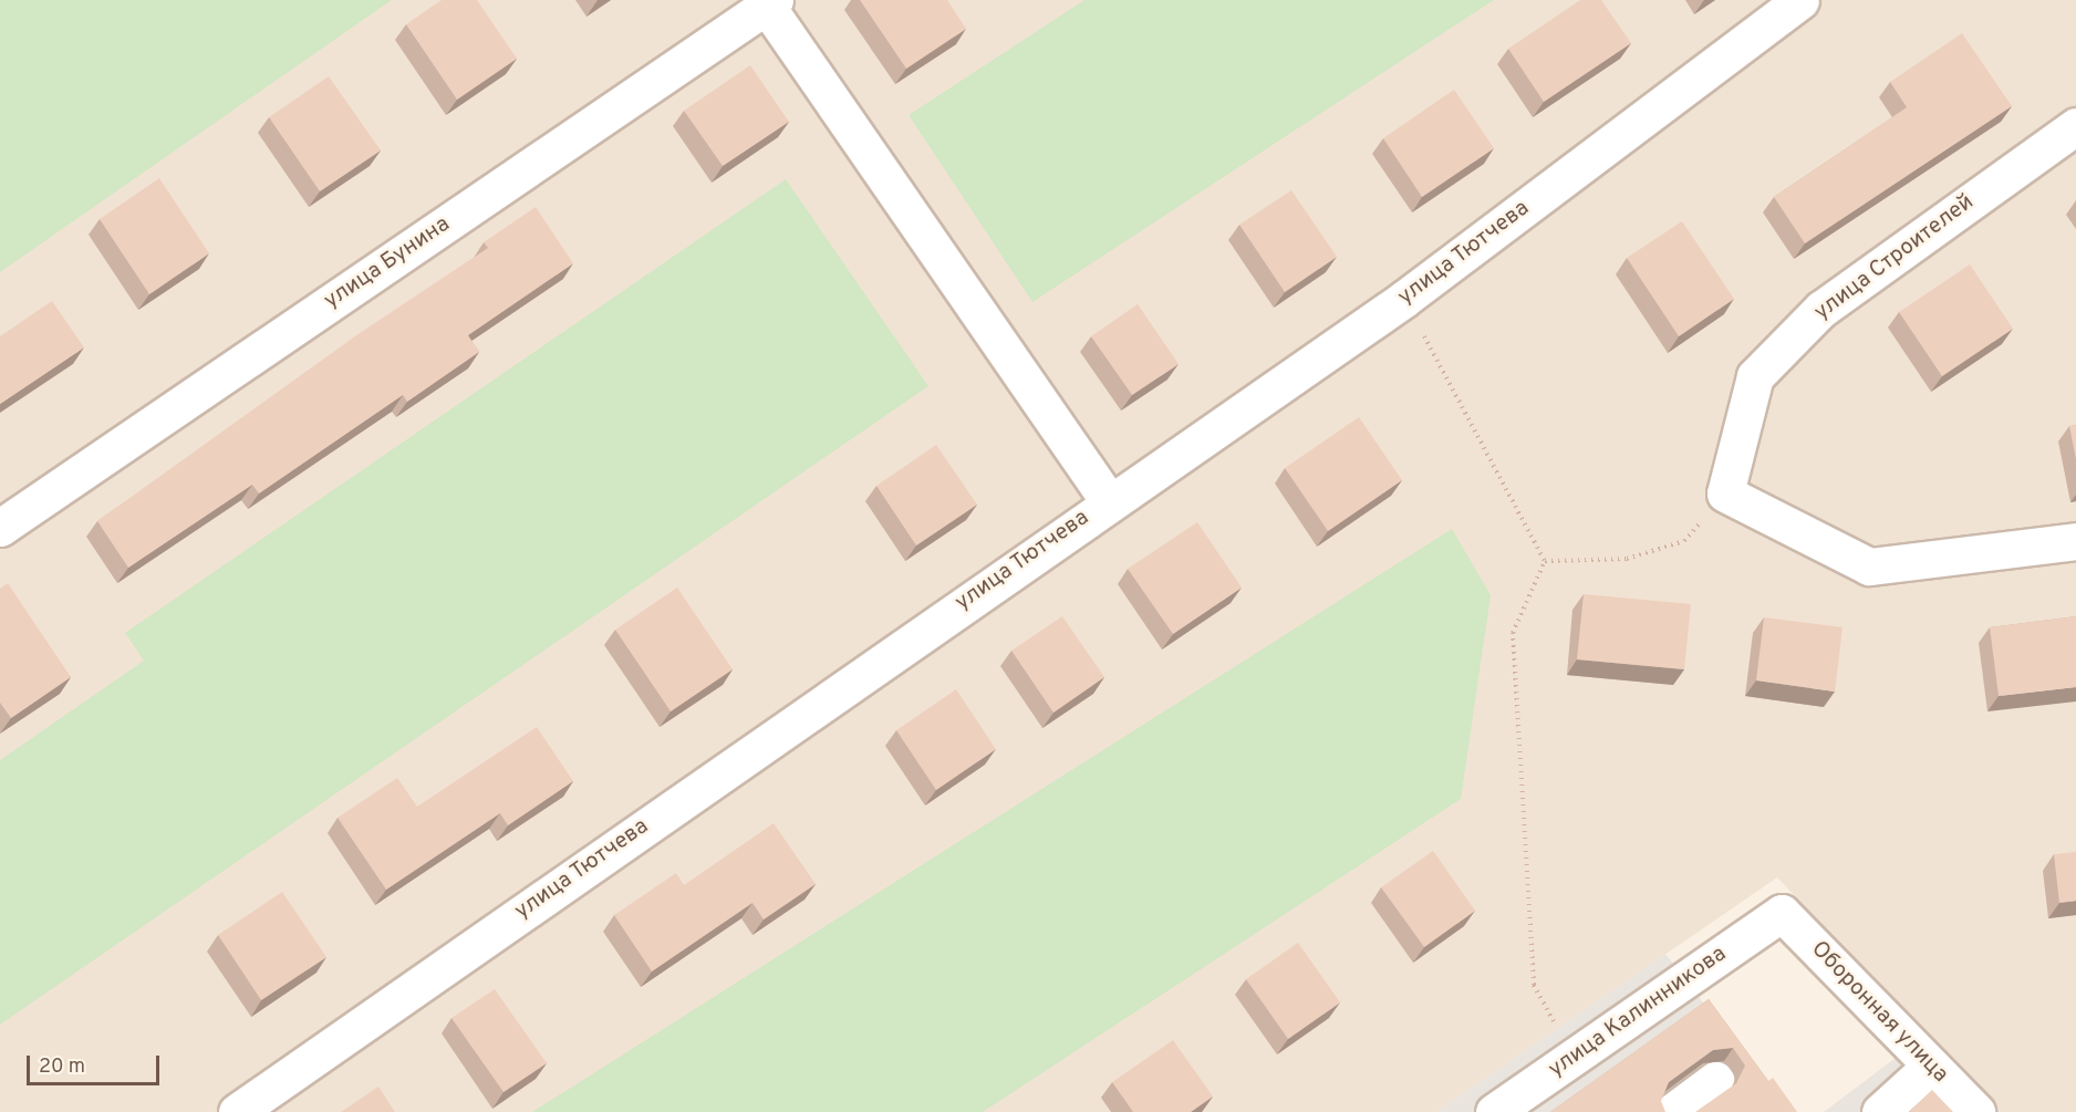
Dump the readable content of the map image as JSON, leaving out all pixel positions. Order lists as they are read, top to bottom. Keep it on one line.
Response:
{"streets":{"street":["улица Тютчева","улица Строителей","улица Бунина","улица Калинникова","Оборонная улица"]},"crossings":[["улица Калинникова","Оборонная улица"]],"scale_bar":"20 m"}
